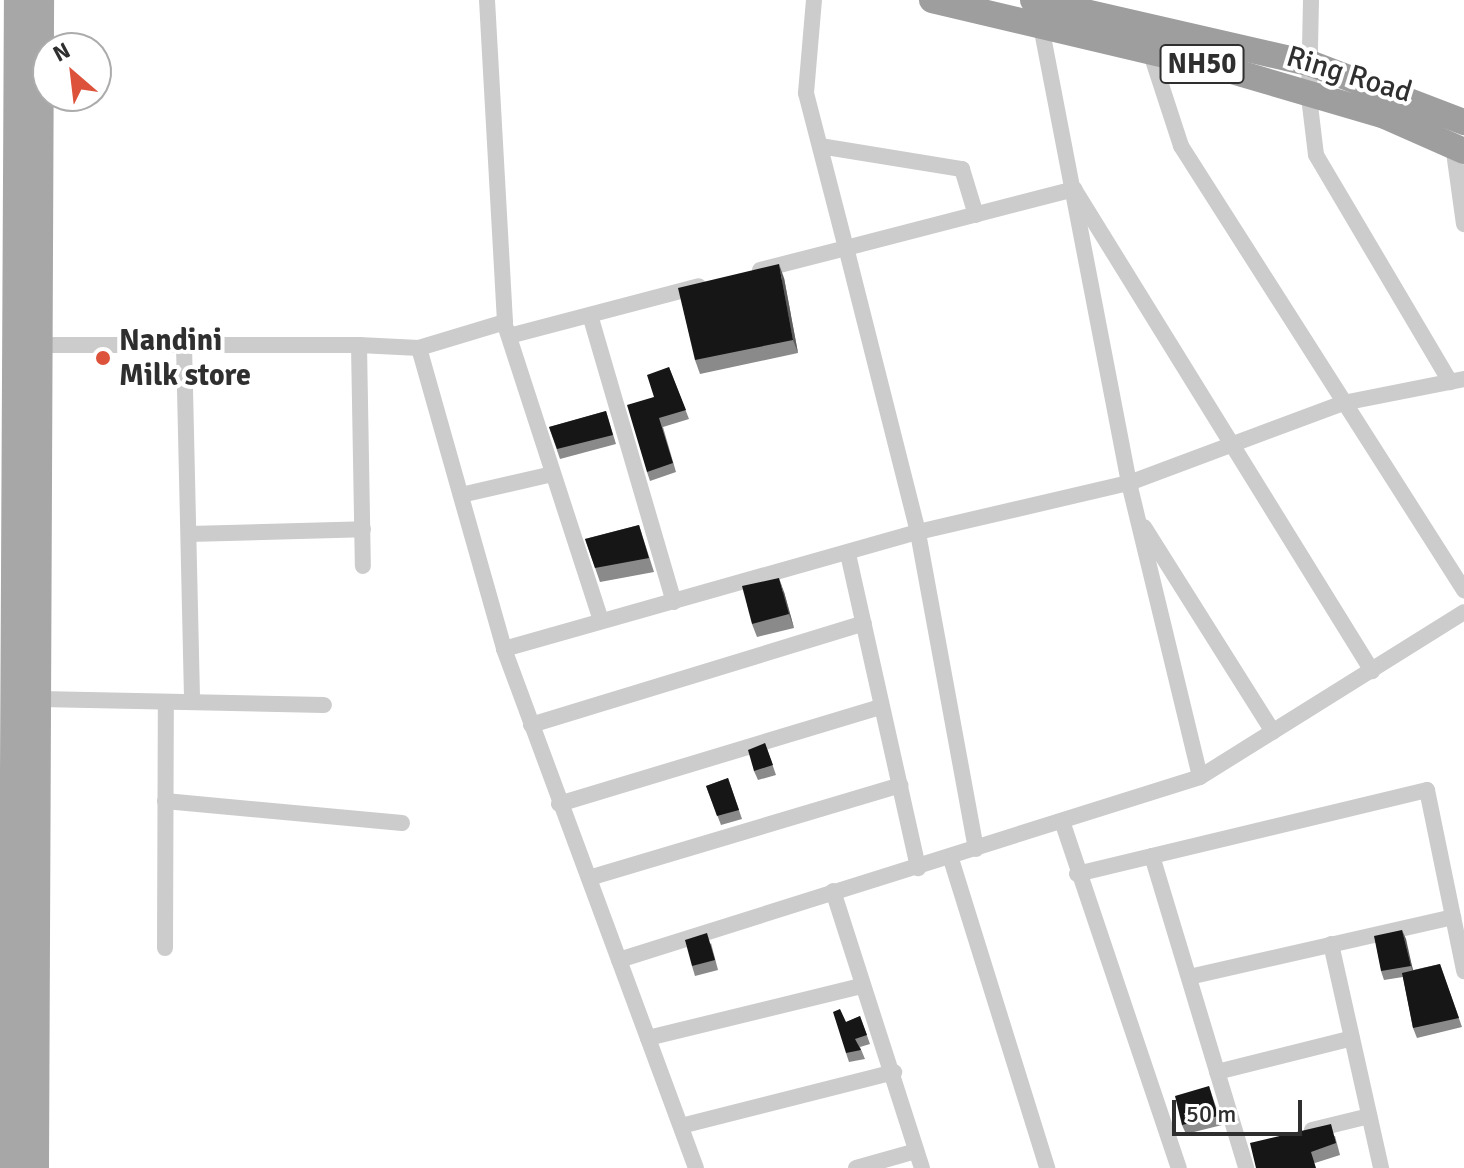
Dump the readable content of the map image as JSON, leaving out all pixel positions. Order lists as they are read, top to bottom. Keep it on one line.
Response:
{"streets":{"highway":["NH50","Ring Road"]},"places":["Nandini Milk store"],"scale_bar":"50 m","north":"top left"}
